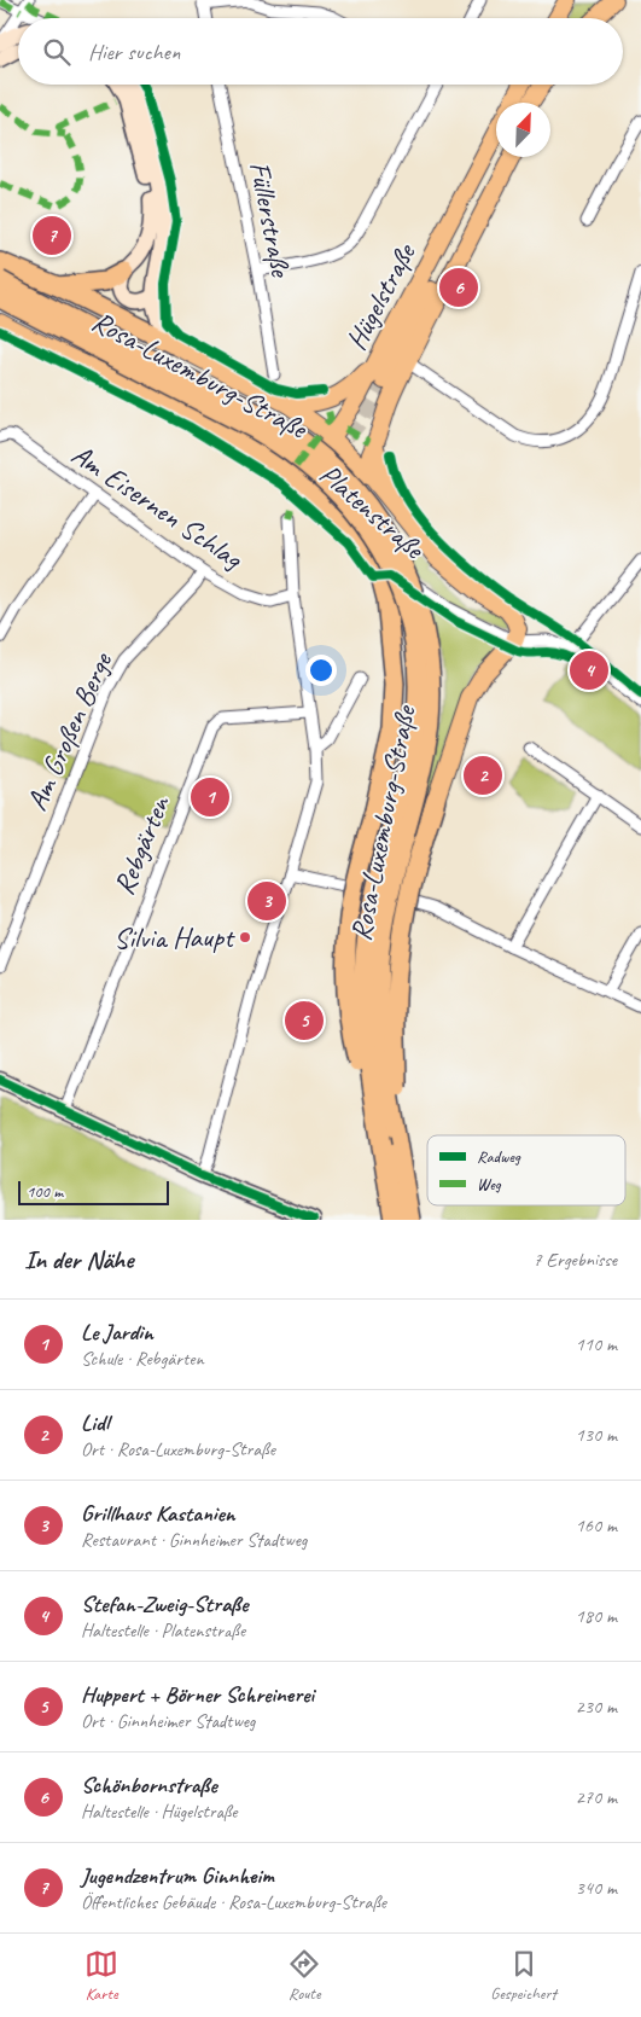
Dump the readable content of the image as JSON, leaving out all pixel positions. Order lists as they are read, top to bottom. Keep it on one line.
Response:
{"streets":{"highway":["Rosa-Luxemburg-Straße"],"main road":["Hügelstraße","Platenstraße"],"street":["Füllerstraße","Am Eisernen Schlag","Am Großen Berge","Rebgärten"]},"crossings":[["Hügelstraße","Platenstraße"],["Rosa-Luxemburg-Straße","Platenstraße"],["Am Eisernen Schlag","Am Großen Berge"]],"places":["Silvia Haupt"],"legend":["Radweg","Weg"],"scale_bar":"100 m","north":"top right","page":{"search":"Hier suchen","pins":["7","6","4","2","1","3","5"],"scale":"100 m","heading":["In der Nähe","7 Ergebnisse"],"list":[{"mark":"1","name":"Le Jardin","note":"Schule · Rebgärten","value":"110 m"},{"mark":"2","name":"Lidl","note":"Ort · Rosa-Luxemburg-Straße","value":"130 m"},{"mark":"3","name":"Grillhaus Kastanien","note":"Restaurant · Ginnheimer Stadtweg","value":"160 m"},{"mark":"4","name":"Stefan-Zweig-Straße","note":"Haltestelle · Platenstraße","value":"180 m"},{"mark":"5","name":"Huppert + Börner Schreinerei","note":"Ort · Ginnheimer Stadtweg","value":"230 m"},{"mark":"6","name":"Schönbornstraße","note":"Haltestelle · Hügelstraße","value":"270 m"},{"mark":"7","name":"Jugendzentrum Ginnheim","note":"Öffentliches Gebäude · Rosa-Luxemburg-Straße","value":"340 m"}],"nav":["Karte","Route","Gespeichert"]}}
